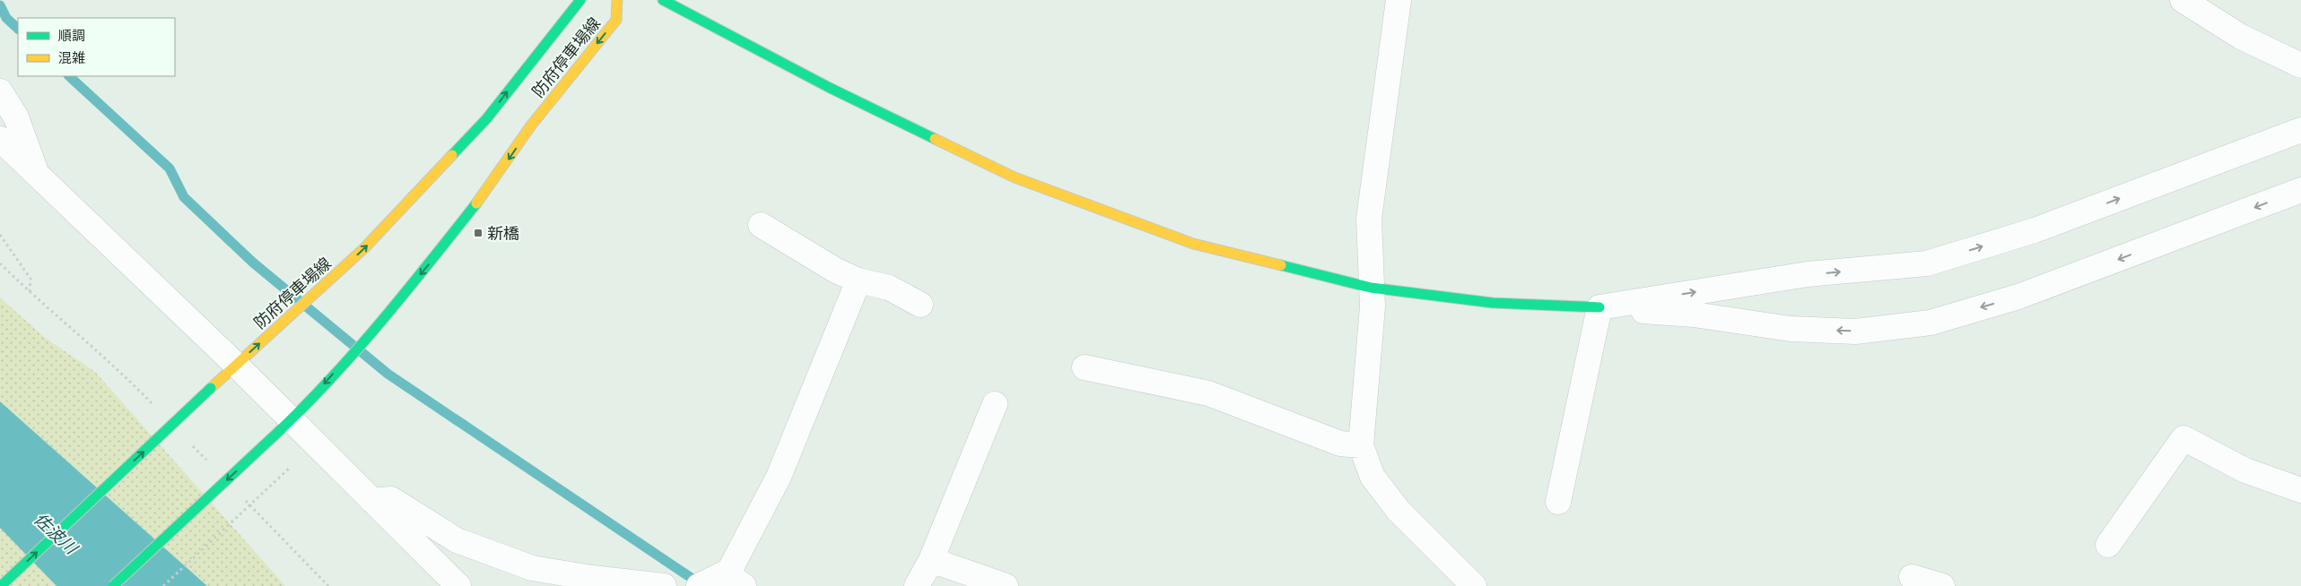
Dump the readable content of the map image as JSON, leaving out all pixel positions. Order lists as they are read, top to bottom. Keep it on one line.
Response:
{"streets":{"main road":["防府停車場線"]},"water":["佐波川"],"places":{"transit":["新橋"]},"legend":["順調","混雑"]}
